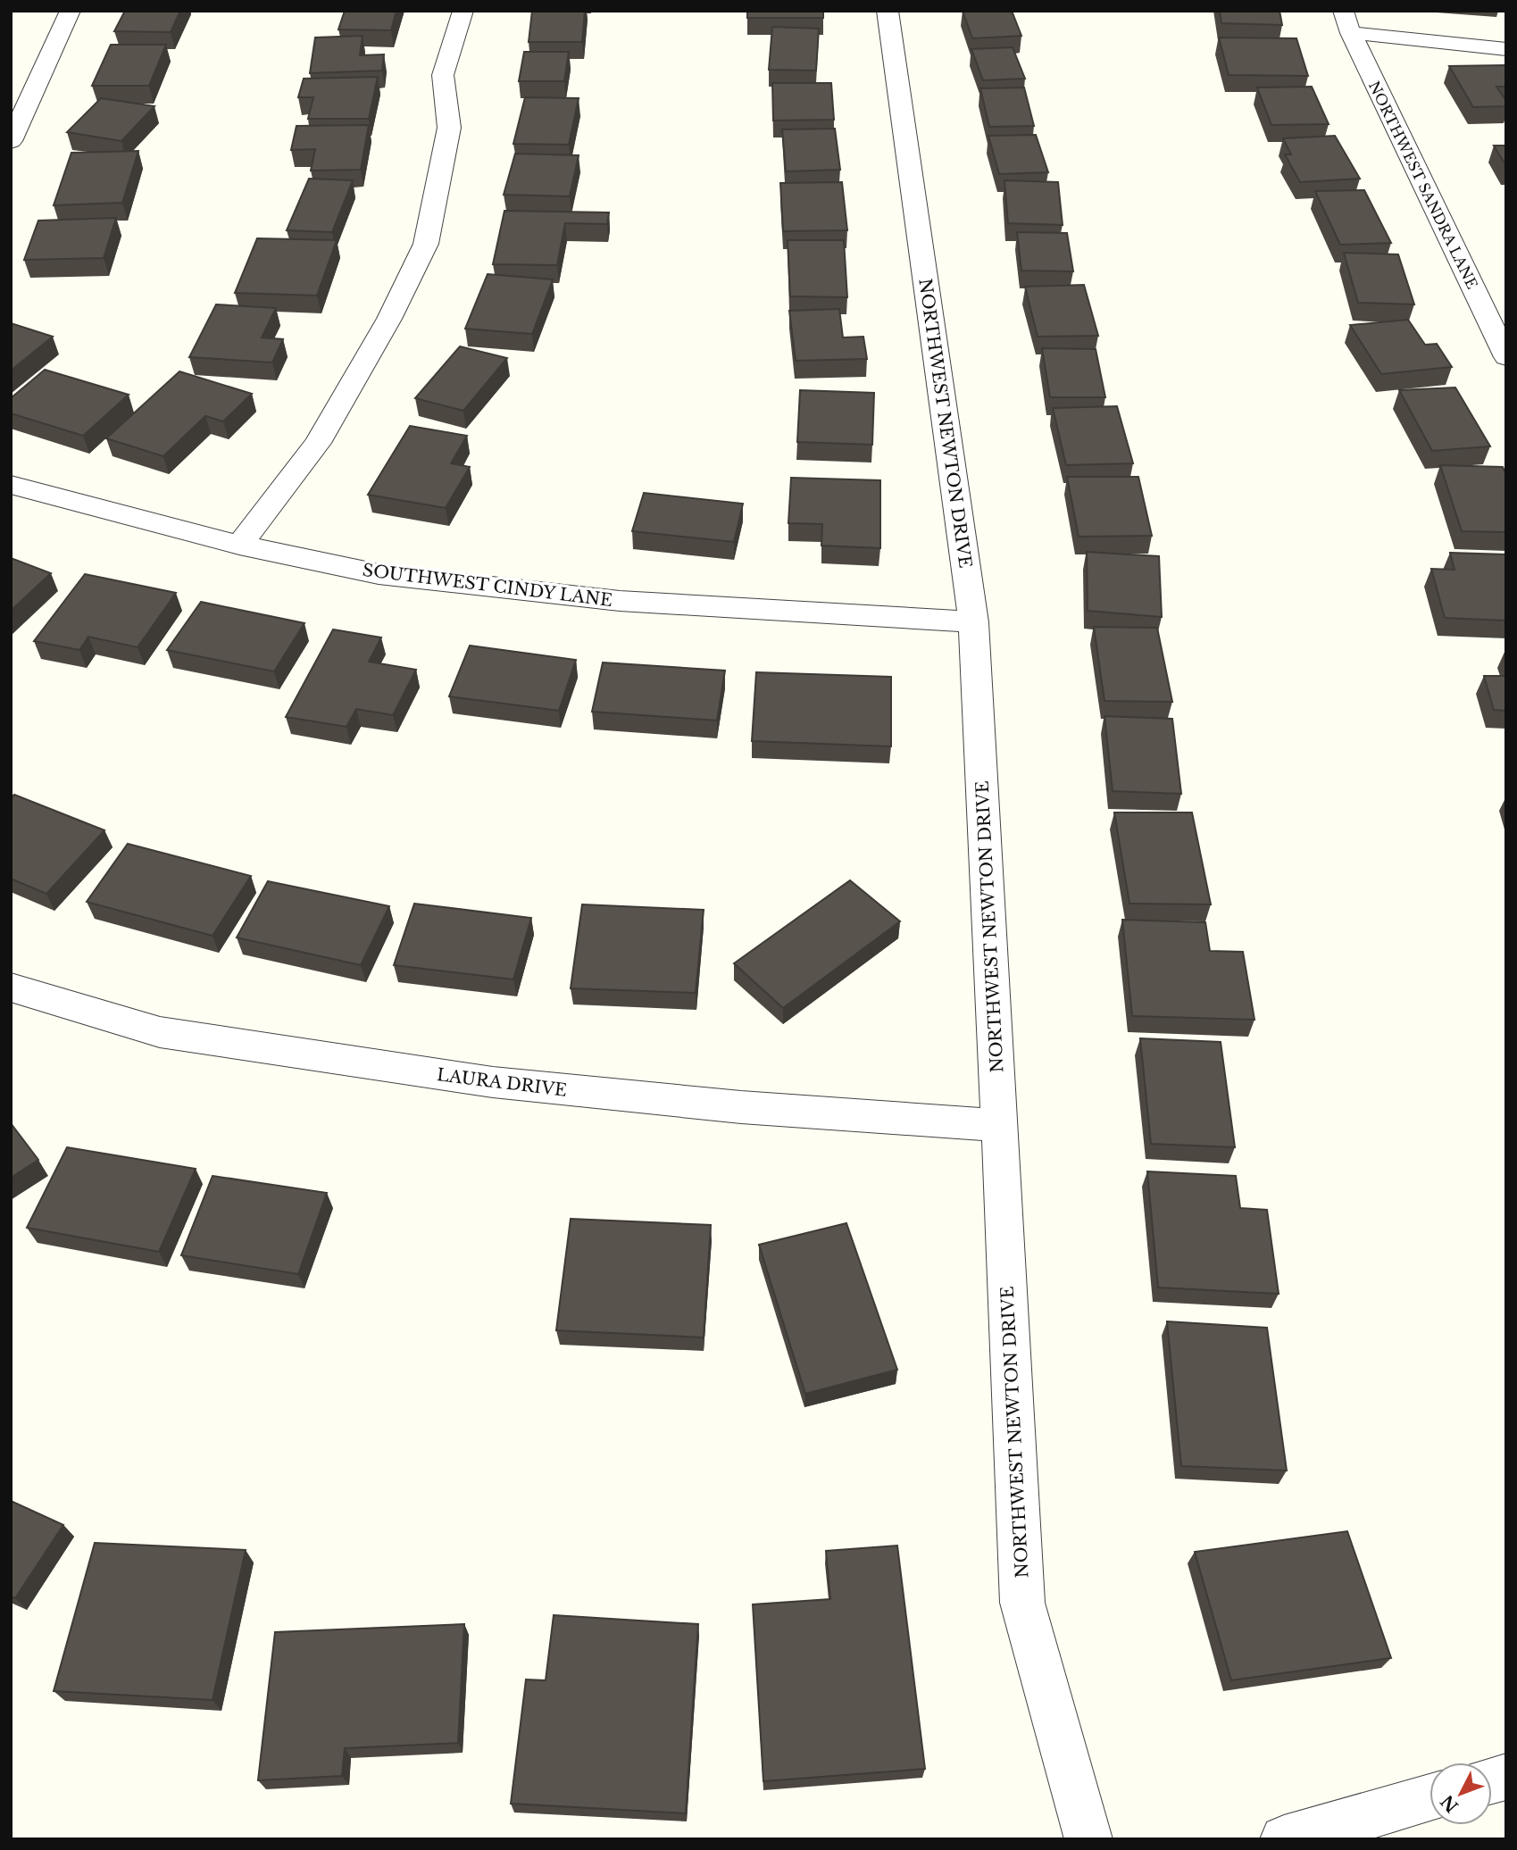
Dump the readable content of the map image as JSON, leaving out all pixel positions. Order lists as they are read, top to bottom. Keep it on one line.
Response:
{"streets":{"street":["NORTHWEST SANDRA LANE","NORTHWEST NEWTON DRIVE","SOUTHWEST CINDY LANE","LAURA DRIVE"]},"crossings":[["NORTHWEST NEWTON DRIVE","SOUTHWEST CINDY LANE"],["NORTHWEST NEWTON DRIVE","LAURA DRIVE"]],"north":"bottom left"}
